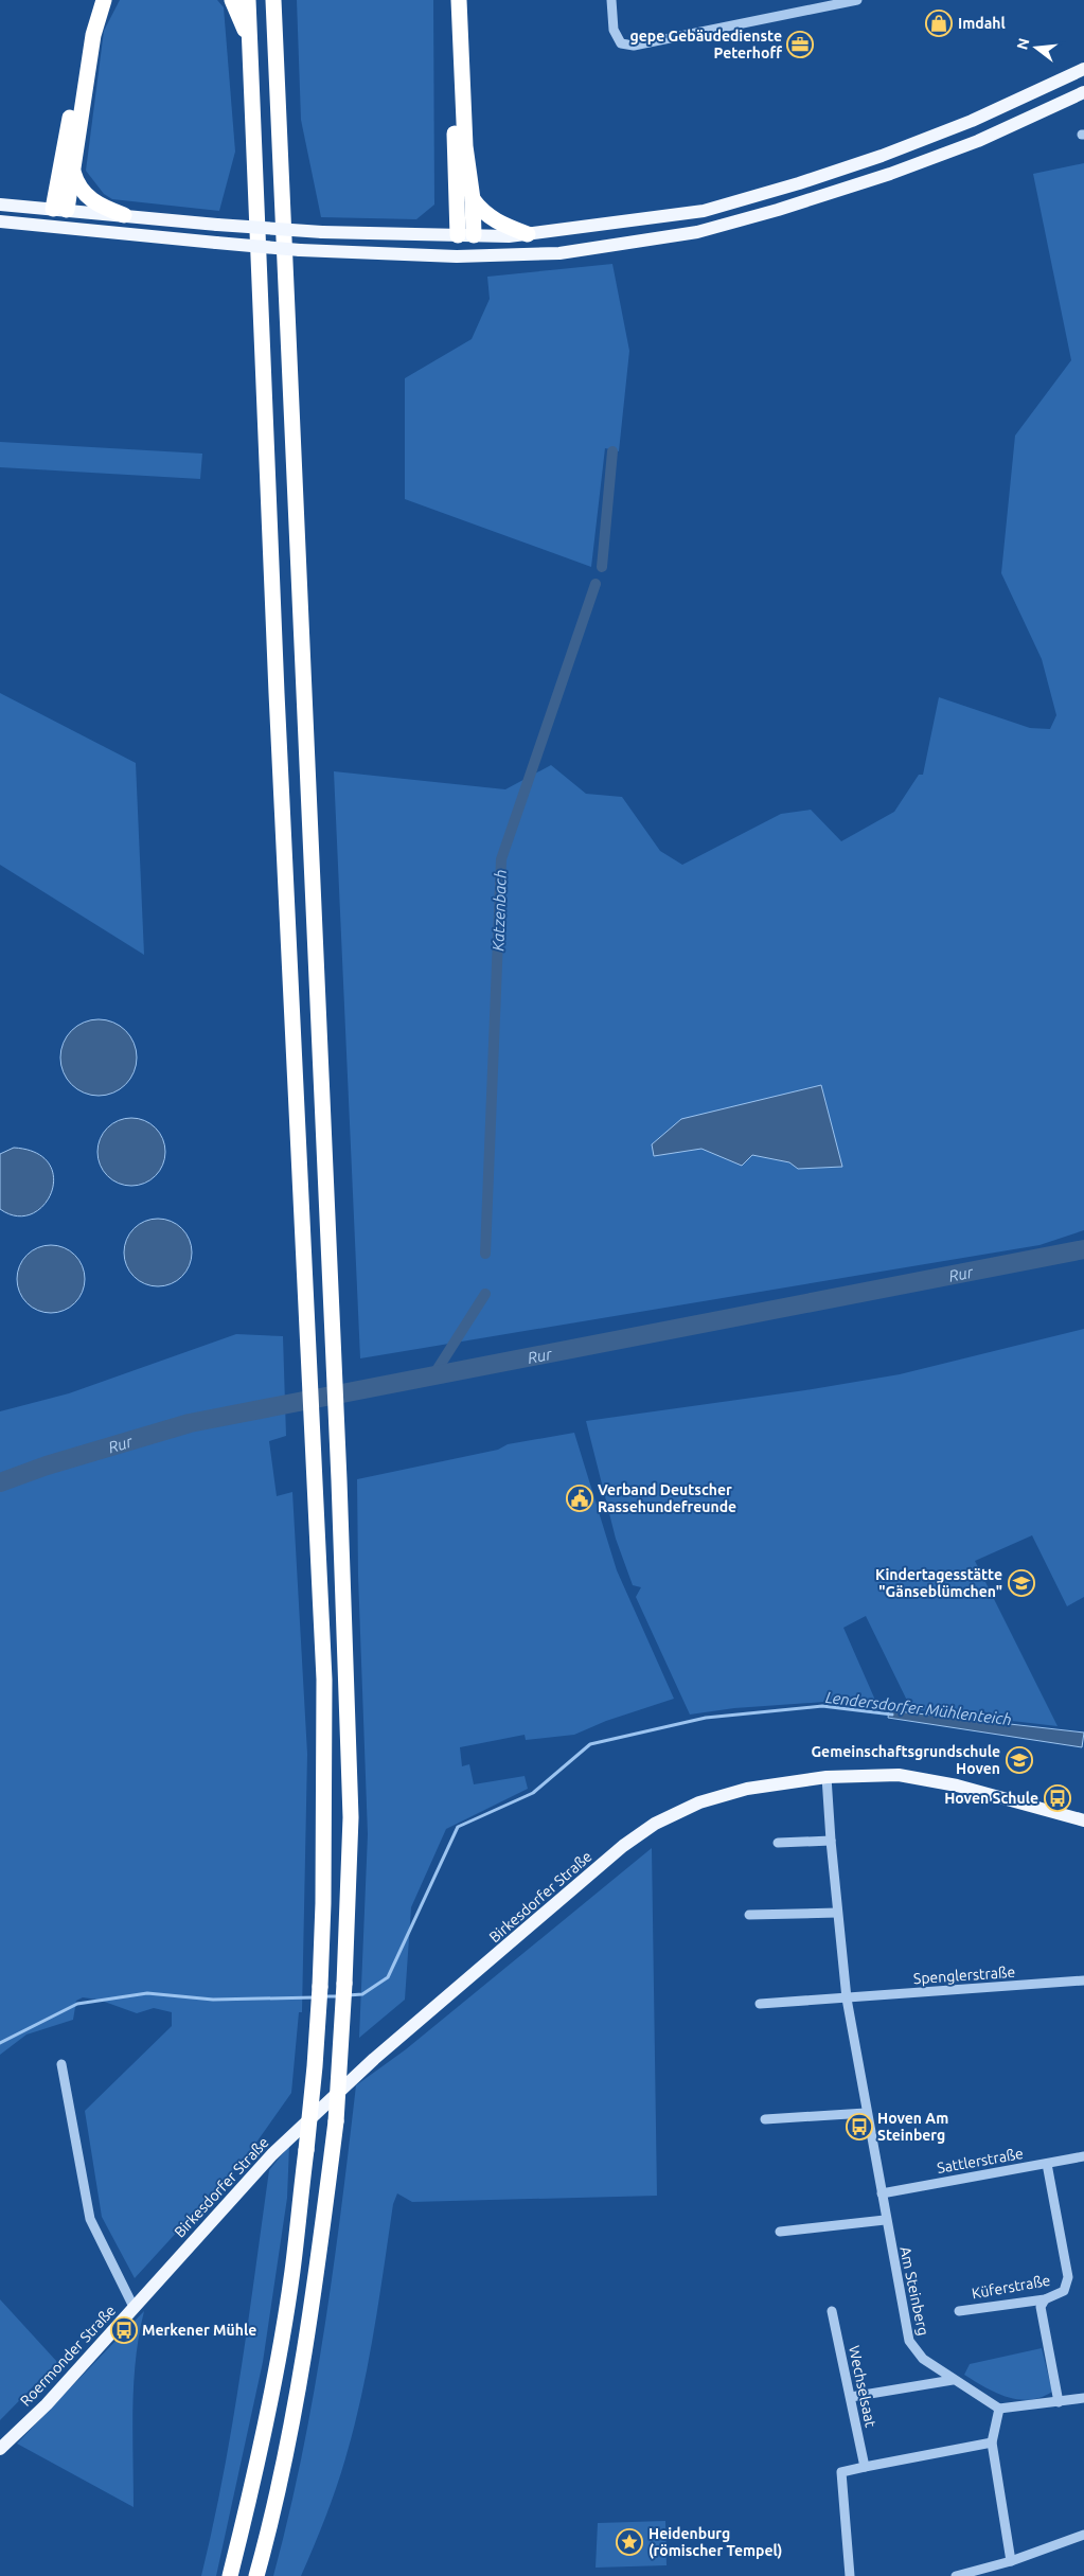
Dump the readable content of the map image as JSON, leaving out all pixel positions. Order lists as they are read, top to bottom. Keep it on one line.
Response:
{"streets":{"main road":["Birkesdorfer Straße","Roermonder Straße"],"street":["Spenglerstraße","Sattlerstraße","Küferstraße","Am Steinberg","Wechselsaat"]},"crossings":[["Birkesdorfer Straße","Am Steinberg"],["Birkesdorfer Straße","Roermonder Straße"],["Spenglerstraße","Am Steinberg"],["Sattlerstraße","Küferstraße"],["Sattlerstraße","Am Steinberg"]],"water":["Katzenbach","Rur","Lendersdorfer Mühlenteich"],"places":{"shop":["Imdahl"],"office":["gepe Gebäudedienste Peterhoff"],"public building":["Verband Deutscher Rassehundefreunde"],"school or university":["Kindertagesstätte \"Gänseblümchen\"","Gemeinschaftsgrundschule Hoven"],"bus stop":["Hoven Schule","Hoven Am Steinberg","Merkener Mühle"],"place":["Heidenburg (römischer Tempel)"]},"north":"left"}
